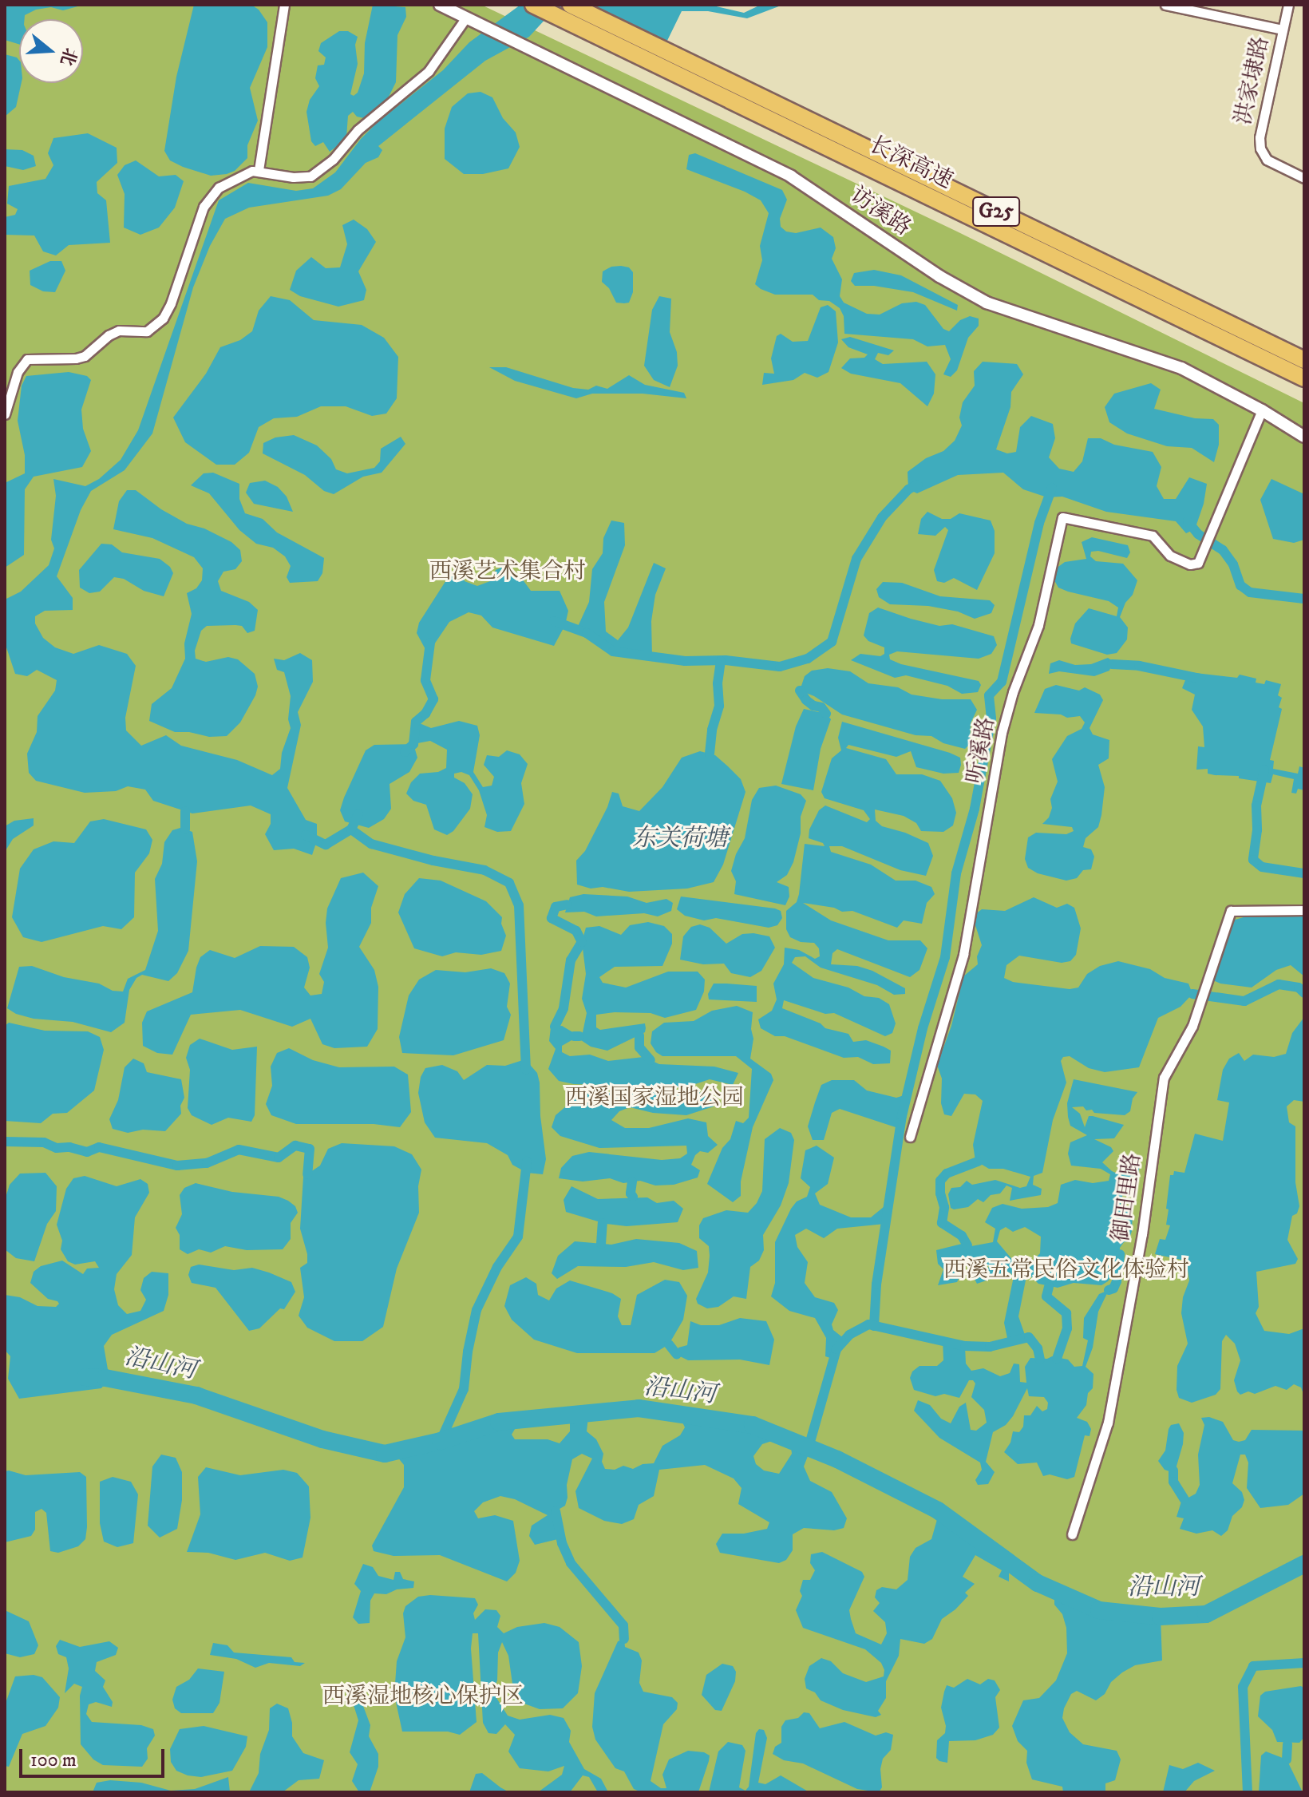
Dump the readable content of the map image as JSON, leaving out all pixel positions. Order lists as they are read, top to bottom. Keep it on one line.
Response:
{"streets":{"highway":["长深高速","G25"],"street":["洪家埭路","访溪路","听溪路","御田里路"]},"crossings":[["访溪路","听溪路"]],"water":["东关荷塘","沿山河"],"parks":["西溪艺术集合村","西溪国家湿地公园","西溪五常民俗文化体验村","西溪湿地核心保护区"],"scale_bar":"100 m","north":"right"}
